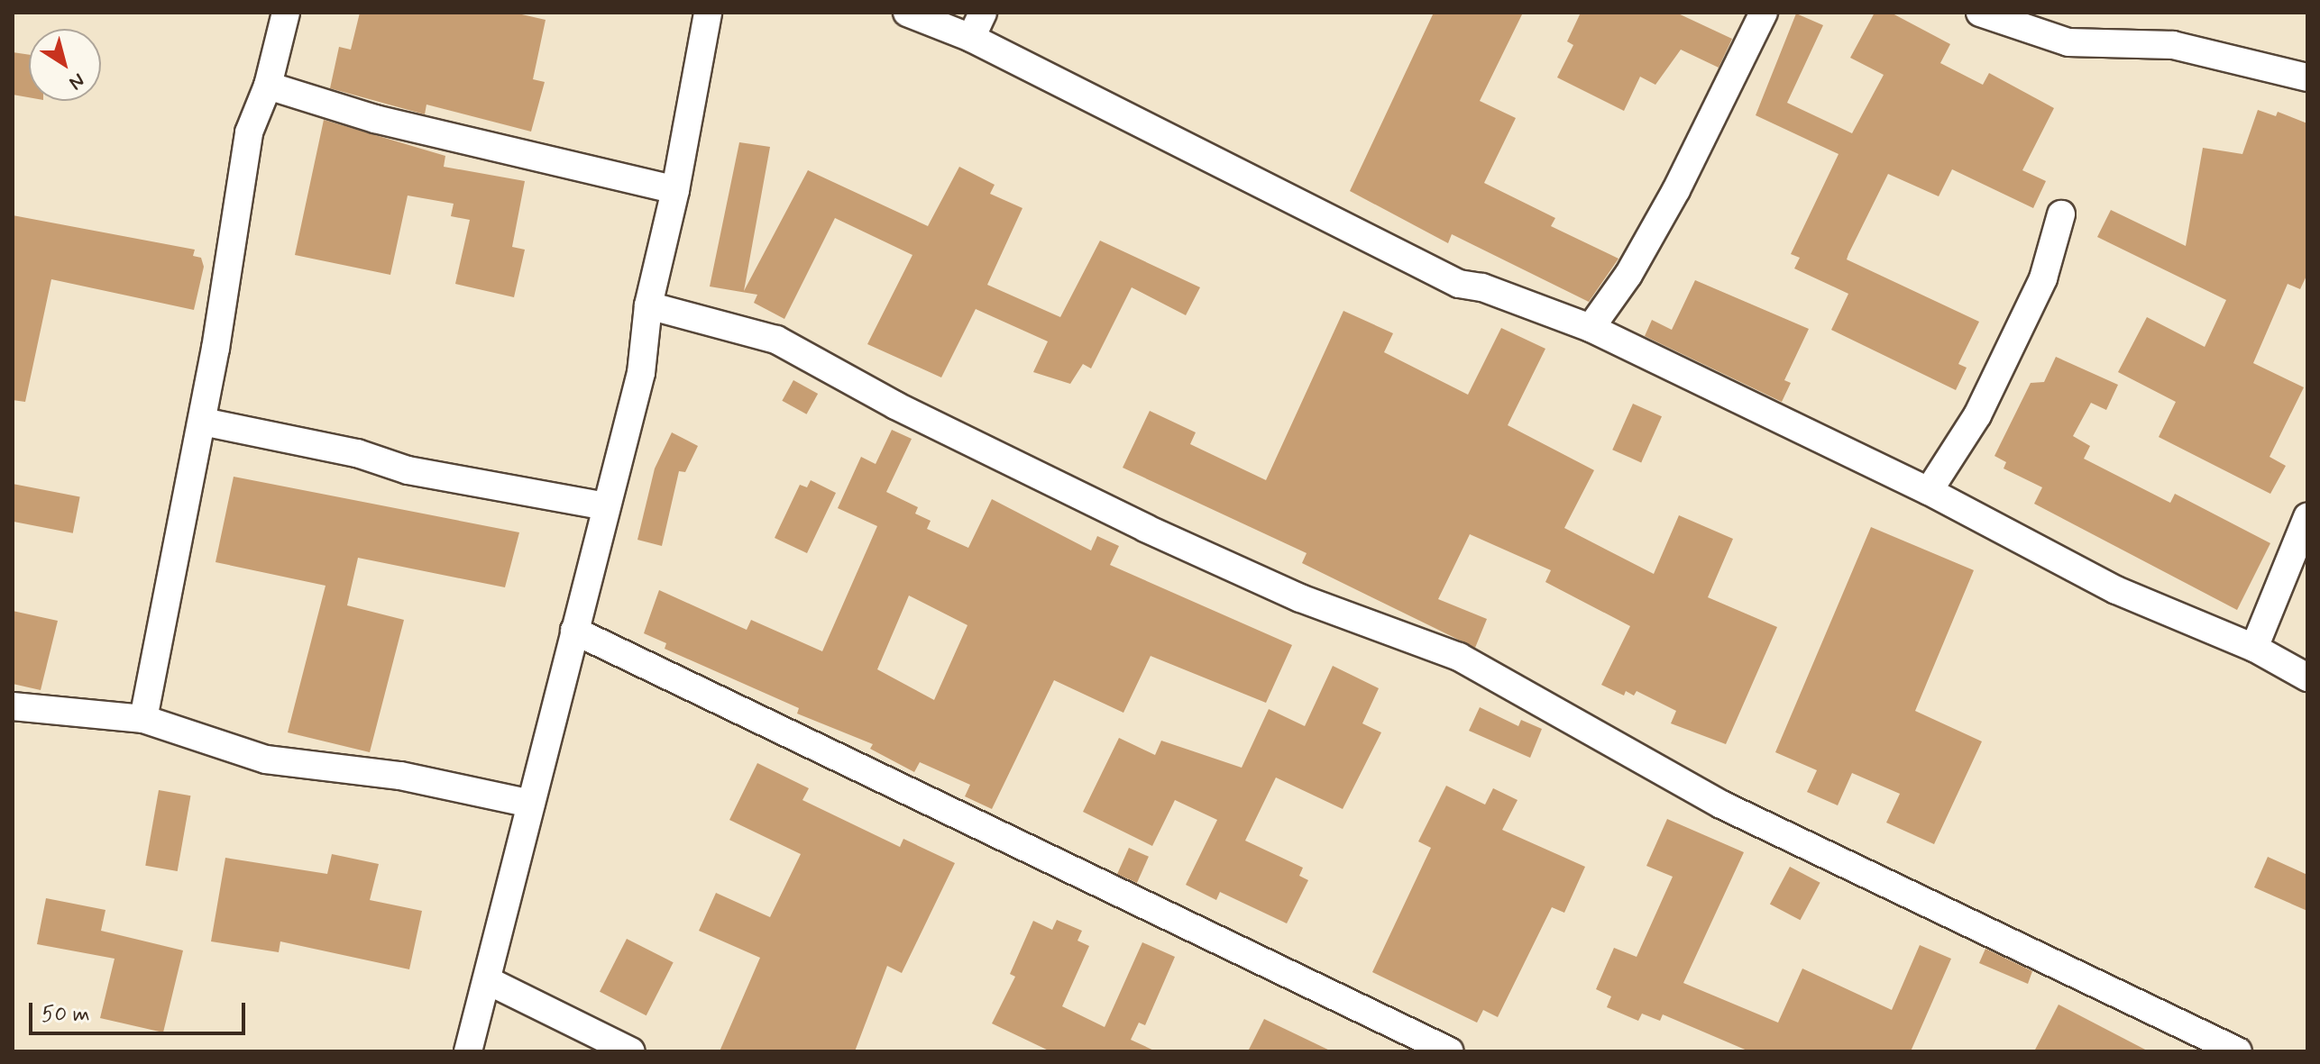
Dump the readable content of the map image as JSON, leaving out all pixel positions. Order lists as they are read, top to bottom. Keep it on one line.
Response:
{"scale_bar":"50 m","north":"bottom right"}
